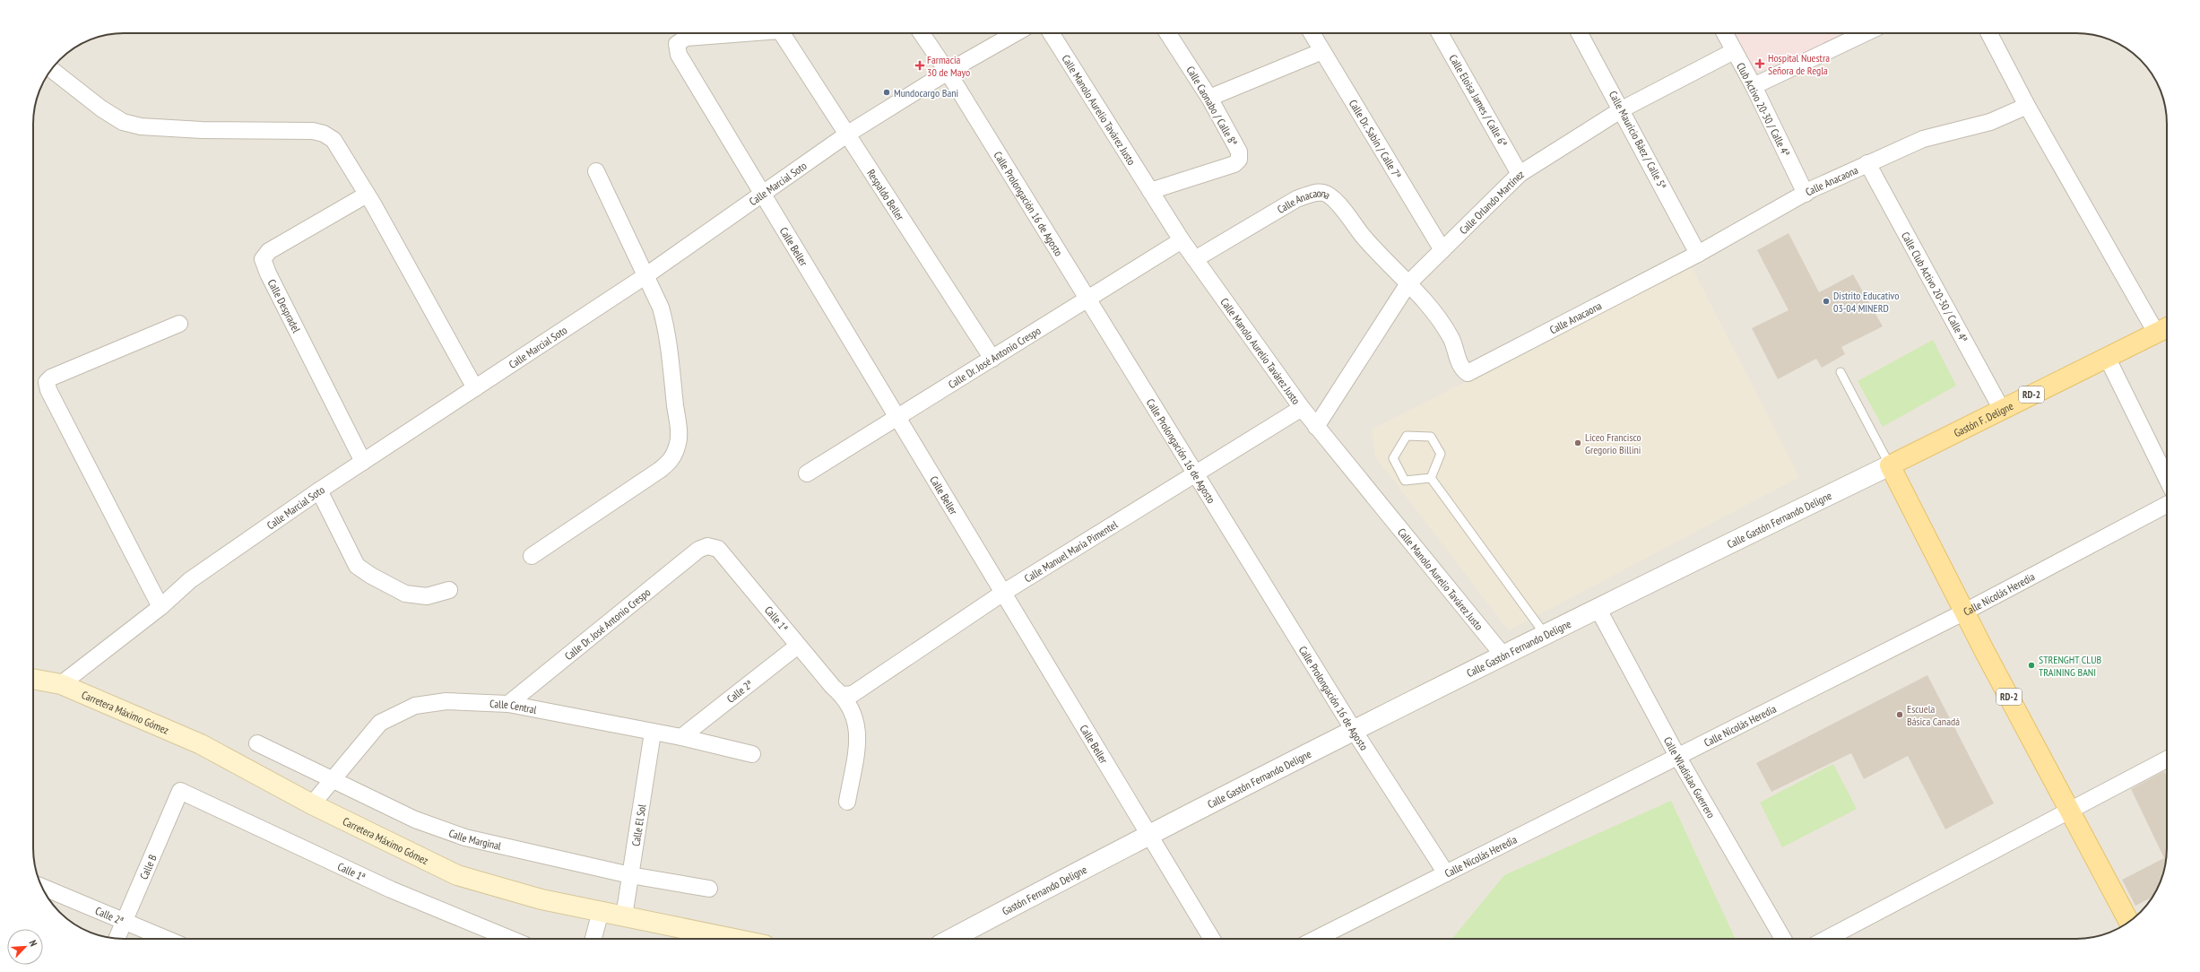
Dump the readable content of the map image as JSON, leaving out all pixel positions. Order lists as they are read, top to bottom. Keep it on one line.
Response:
{"streets":{"main road":["RD-2","Gastón F. Deligne","Carretera Máximo Gómez"],"street":["Calle Eloisa James / Calle 6ª","Calle Caonabo / Calle 8ª","Calle Manolo Aurelio Tavárez Justo","Club Activo 20-30 / Calle 4ª","Calle Dr. Sabín / Calle 7ª","Calle Mauricio Báez / Calle 5ª","Calle Anacaona","Calle Marcial Soto","Respaldo Beller","Calle Orlando Martínez","Calle Prolongación 16 de Agosto","Calle Beller","Calle Club Activo 20-30 / Calle 4ª","Calle Despradel","Calle Dr. José Antonio Crespo","Calle Gastón Fernando Deligne","Calle Manuel María Pimentel","Calle Nicolás Heredia","Calle 1ª","Calle 2ª","Calle Central","Calle Wladislao Guerrero","Calle El Sol","Calle Marginal","Calle B","Gastón Fernando Deligne"]},"crossings":[["Calle Eloisa James / Calle 6ª","Calle Orlando Martínez"],["Calle Caonabo / Calle 8ª","Calle Manolo Aurelio Tavárez Justo"],["Calle Manolo Aurelio Tavárez Justo","Calle Anacaona"],["Calle Manolo Aurelio Tavárez Justo","Calle Orlando Martínez"],["Calle Manolo Aurelio Tavárez Justo","Calle Dr. José Antonio Crespo"],["Calle Manolo Aurelio Tavárez Justo","Calle Gastón Fernando Deligne"],["Calle Manolo Aurelio Tavárez Justo","Calle Manuel María Pimentel"],["Club Activo 20-30 / Calle 4ª","Calle Anacaona"],["Club Activo 20-30 / Calle 4ª","Calle Orlando Martínez"],["Calle Dr. Sabín / Calle 7ª","Calle Orlando Martínez"],["Calle Mauricio Báez / Calle 5ª","Calle Anacaona"],["Calle Mauricio Báez / Calle 5ª","Calle Orlando Martínez"],["Calle Anacaona","Calle Orlando Martínez"],["Calle Anacaona","Calle Club Activo 20-30 / Calle 4ª"],["Calle Marcial Soto","Respaldo Beller"],["Calle Marcial Soto","Calle Prolongación 16 de Agosto"],["Calle Marcial Soto","Calle Beller"],["Calle Marcial Soto","Calle Despradel"],["Calle Marcial Soto","Carretera Máximo Gómez"],["Respaldo Beller","Calle Dr. José Antonio Crespo"],["Calle Prolongación 16 de Agosto","Calle Dr. José Antonio Crespo"],["Calle Prolongación 16 de Agosto","Calle Gastón Fernando Deligne"],["Calle Prolongación 16 de Agosto","Calle Manuel María Pimentel"],["Calle Prolongación 16 de Agosto","Calle Nicolás Heredia"],["Calle Beller","Calle Dr. José Antonio Crespo"],["Calle Beller","Calle Gastón Fernando Deligne"],["Calle Beller","Calle Manuel María Pimentel"],["Calle Beller","Gastón Fernando Deligne"],["Calle Club Activo 20-30 / Calle 4ª","Gastón F. Deligne"],["Calle Dr. José Antonio Crespo","Calle 1ª"],["Calle Dr. José Antonio Crespo","Calle Central"],["RD-2","Gastón F. Deligne"],["RD-2","Calle Gastón Fernando Deligne"],["RD-2","Calle Nicolás Heredia"],["Gastón F. Deligne","Calle Gastón Fernando Deligne"],["Calle Gastón Fernando Deligne","Calle Wladislao Guerrero"],["Calle Gastón Fernando Deligne","Gastón Fernando Deligne"],["Calle Manuel María Pimentel","Calle 1ª"],["Calle Nicolás Heredia","Calle Wladislao Guerrero"],["Calle 1ª","Calle 2ª"],["Calle 1ª","Calle B"],["Calle 2ª","Calle Central"],["Calle 2ª","Calle B"],["Calle Central","Carretera Máximo Gómez"],["Calle Central","Calle El Sol"],["Calle Central","Calle Marginal"],["Carretera Máximo Gómez","Calle El Sol"],["Calle El Sol","Calle Marginal"]],"places":{"health":["Hospital Nuestra Señora de Regla","Farmacia 30 de Mayo"],"other":["Mundocargo Bani","Distrito Educativo 03-04 MINERD","Liceo Francisco Gregorio Billini","STRENGHT CLUB TRAINING BANI","Escuela Básica Canadá"]},"north":"top right"}
